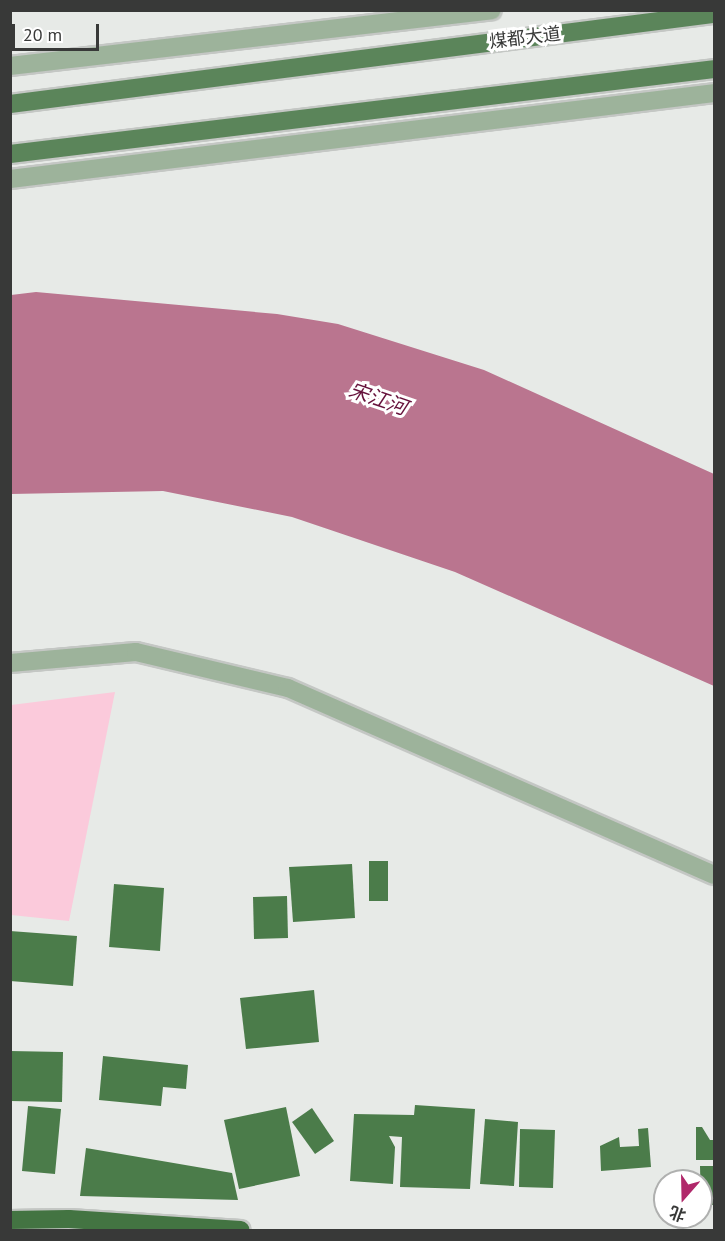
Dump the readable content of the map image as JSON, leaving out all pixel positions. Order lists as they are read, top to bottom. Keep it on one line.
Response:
{"streets":{"main road":["煤都大道"]},"water":["宋江河"],"scale_bar":"20 m","north":"bottom"}
